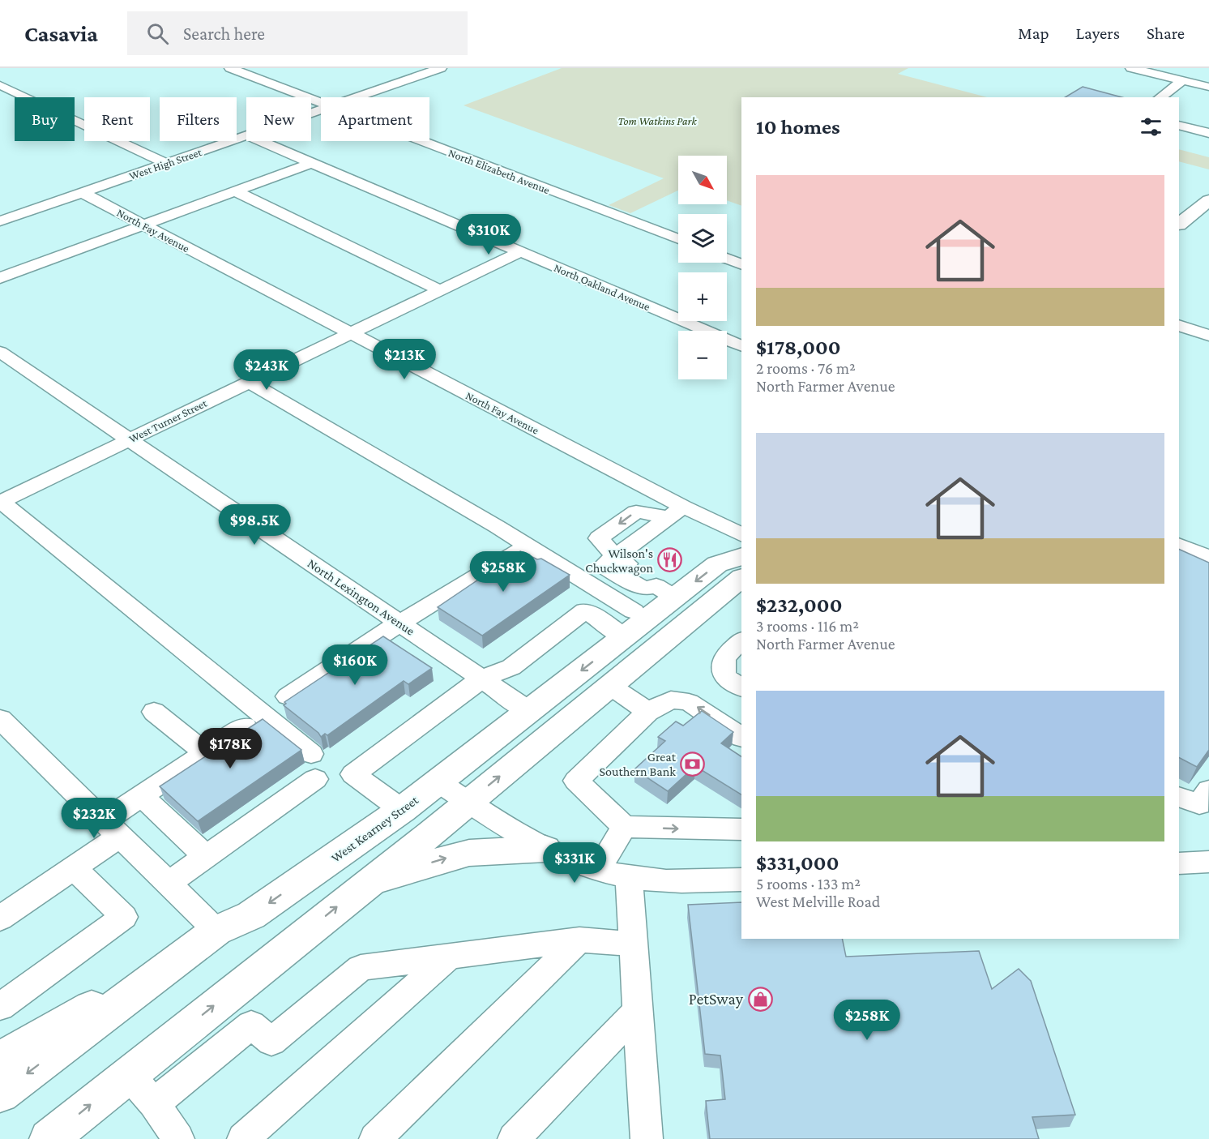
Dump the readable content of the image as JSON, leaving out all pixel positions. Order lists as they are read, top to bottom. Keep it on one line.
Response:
{"streets":{"main road":["West Kearney Street"],"street":["West High Street","North Elizabeth Avenue","North Fay Avenue","North Oakland Avenue","West Turner Street","North Lexington Avenue"]},"crossings":[["West High Street","North Fay Avenue"],["North Fay Avenue","West Turner Street"],["North Oakland Avenue","West Turner Street"],["West Turner Street","North Lexington Avenue"],["North Lexington Avenue","West Kearney Street"]],"parks":["Tom Watkins Park"],"places":{"restaurant":["Wilson's Chuckwagon"],"bank":["Great Southern Bank"],"shop":["PetSway"]},"north":"bottom right","page":{"header":"Casavia","search":"Search here","nav":["Map","Layers","Share"],"chip":["Buy","Rent","Filters","New","Apartment"],"heading":"10 homes","map_buttons":["+","−"],"list":[{"name":"$178,000","note":"2 rooms · 76 m² · North Farmer Avenue"},{"name":"$232,000","note":"3 rooms · 116 m² · North Farmer Avenue"},{"name":"$331,000","note":"5 rooms · 133 m² · West Melville Road"}],"price":["$310K","$213K","$243K","$98.5K","$258K","$160K","$178K","$232K","$331K","$258K"]}}
